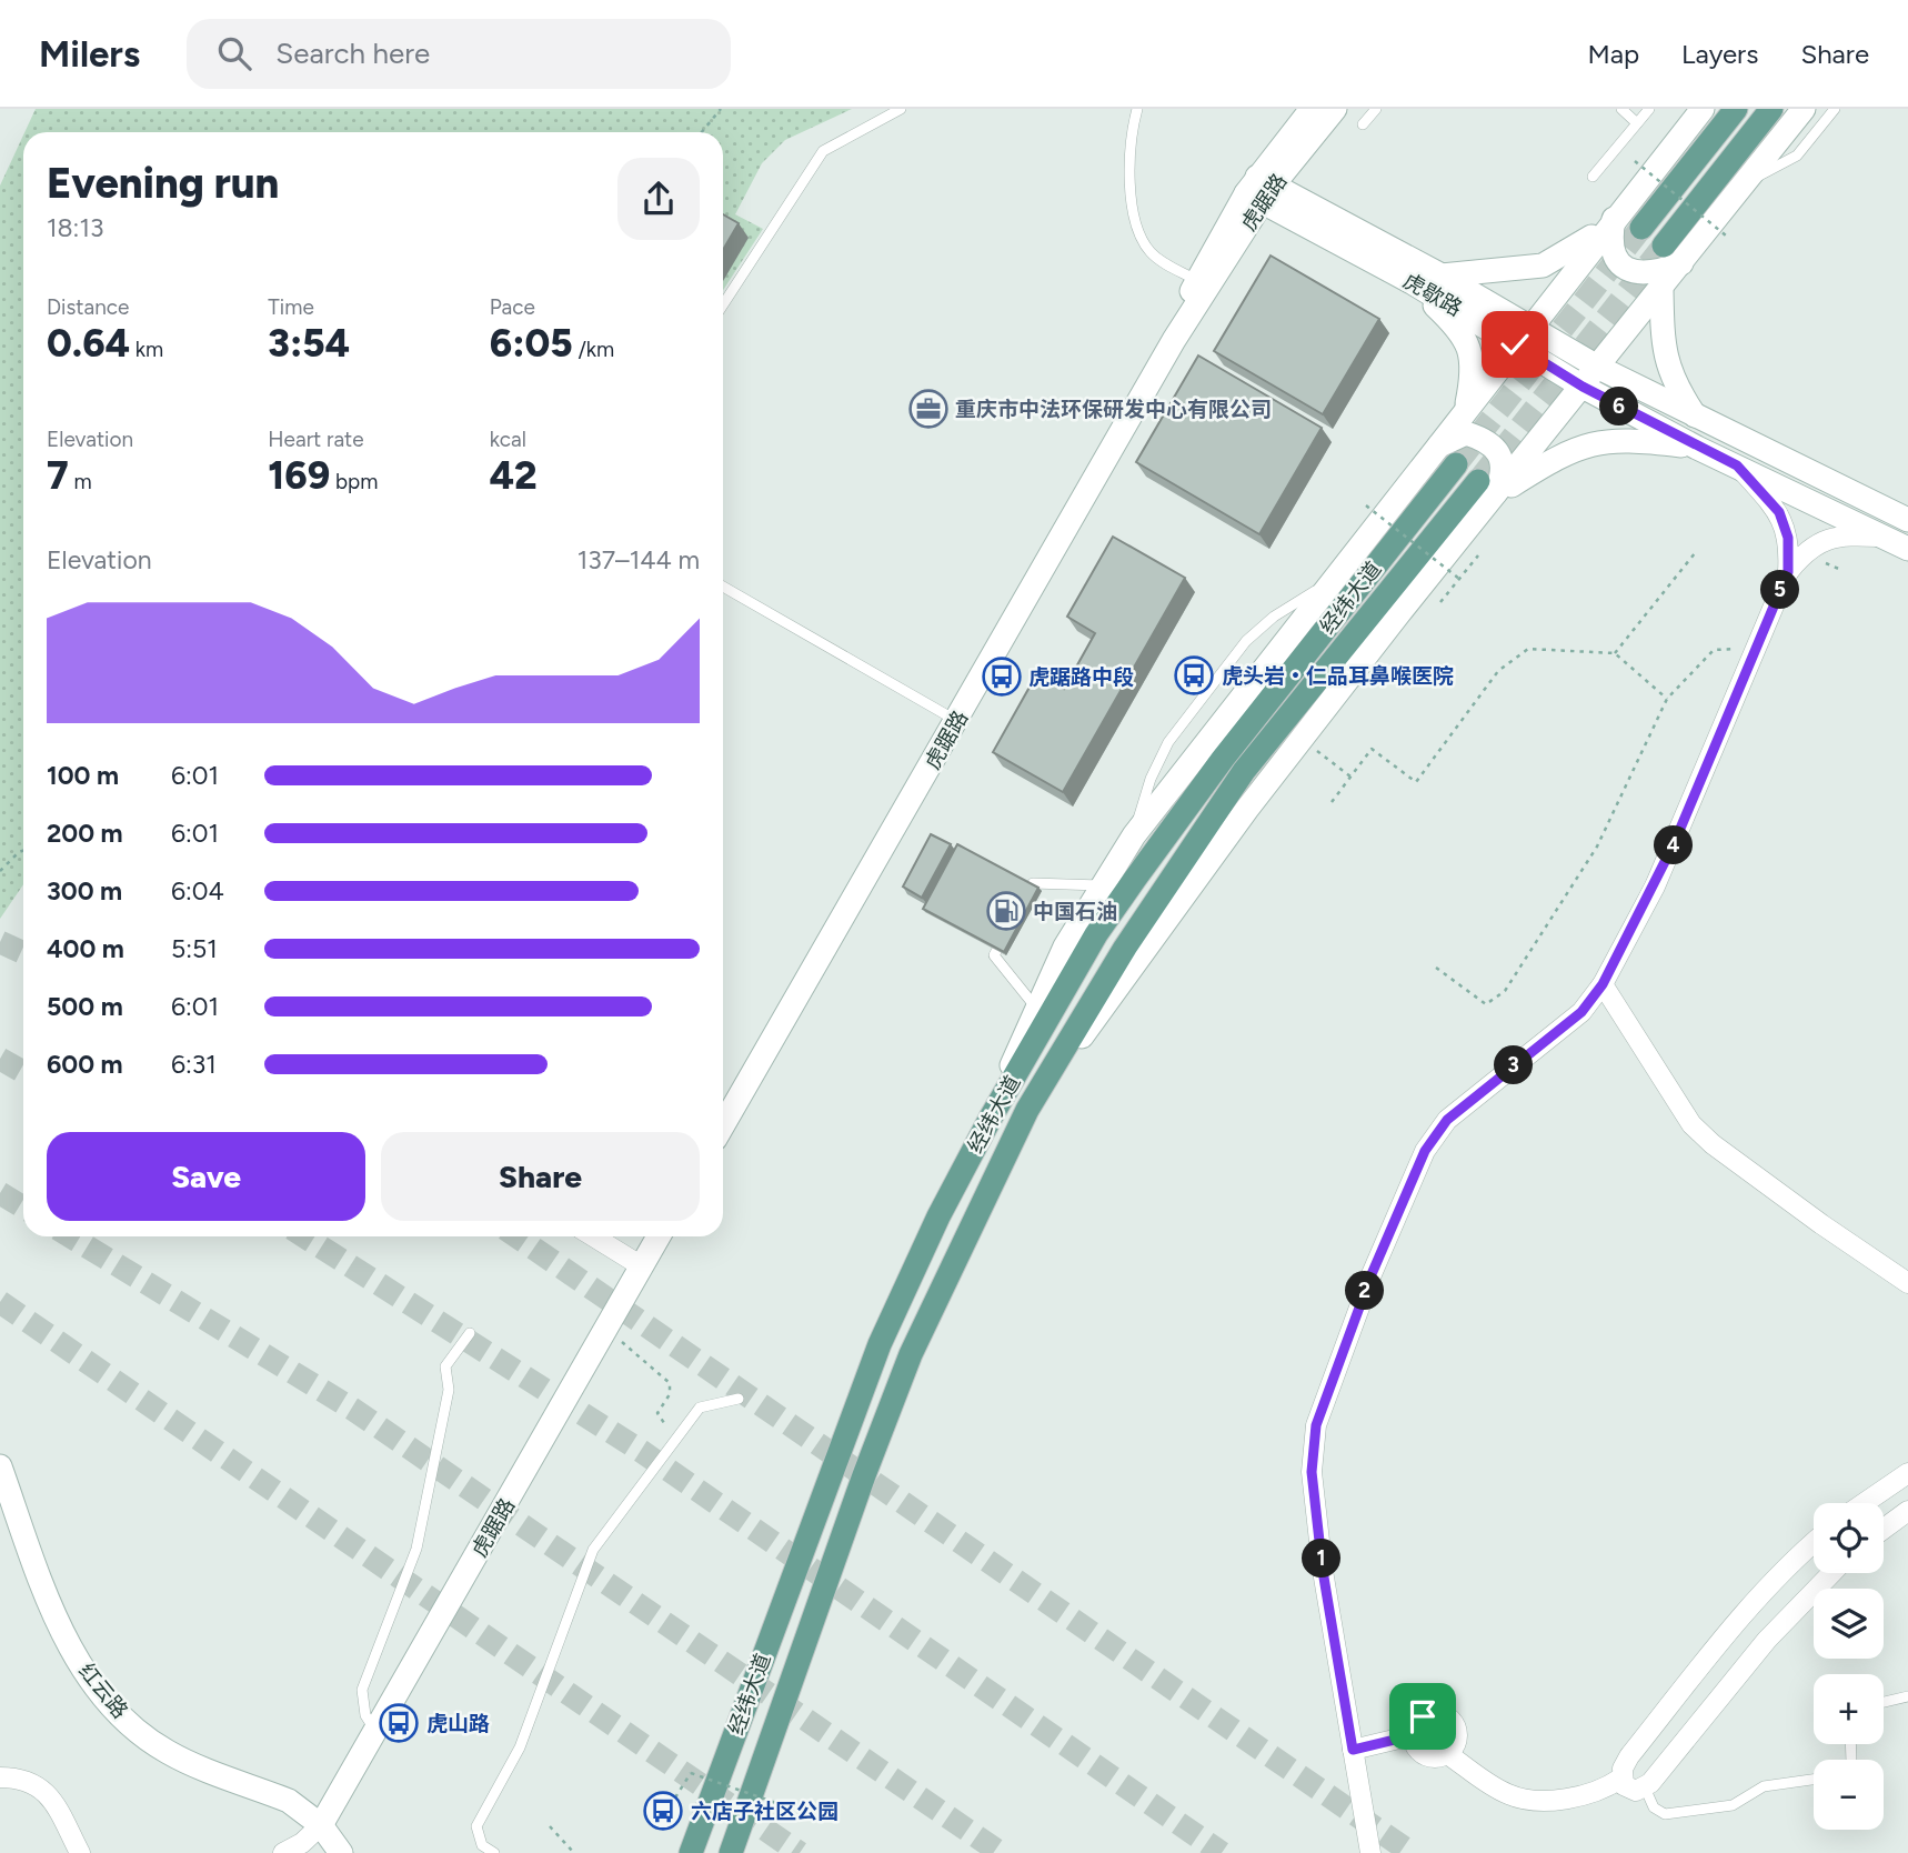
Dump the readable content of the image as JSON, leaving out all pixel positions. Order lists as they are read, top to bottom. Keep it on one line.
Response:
{"streets":{"main road":["经纬大道"],"street":["虎踞路","虎歇路","红云路"]},"crossings":[["虎踞路","虎歇路"],["虎踞路","红云路"]],"places":{"office":["重庆市中法环保研发中心有限公司"],"bus stop":["虎头岩‧仁品耳鼻喉医院","虎踞路中段","虎山路","六店子社区公园"],"fuel station":["中国石油"]},"page":{"header":"Milers","search":"Search here","nav":["Map","Layers","Share"],"heading":["Evening run","18:13"],"stats":[["Distance","0.64 km"],["Time","3:54"],["Pace","6:05 /km"],["Elevation","7 m"],["Heart rate","169 bpm"],["kcal","42"]],"pins":["6","5","4","3","2","1"],"chart":["Elevation","137–144 m"],"list":[{"name":"100 m","note":"6:01"},{"name":"200 m","note":"6:01"},{"name":"300 m","note":"6:04"},{"name":"400 m","note":"5:51"},{"name":"500 m","note":"6:01"},{"name":"600 m","note":"6:31"}],"buttons":["Save","Share"],"map_buttons":["+","−"]}}
